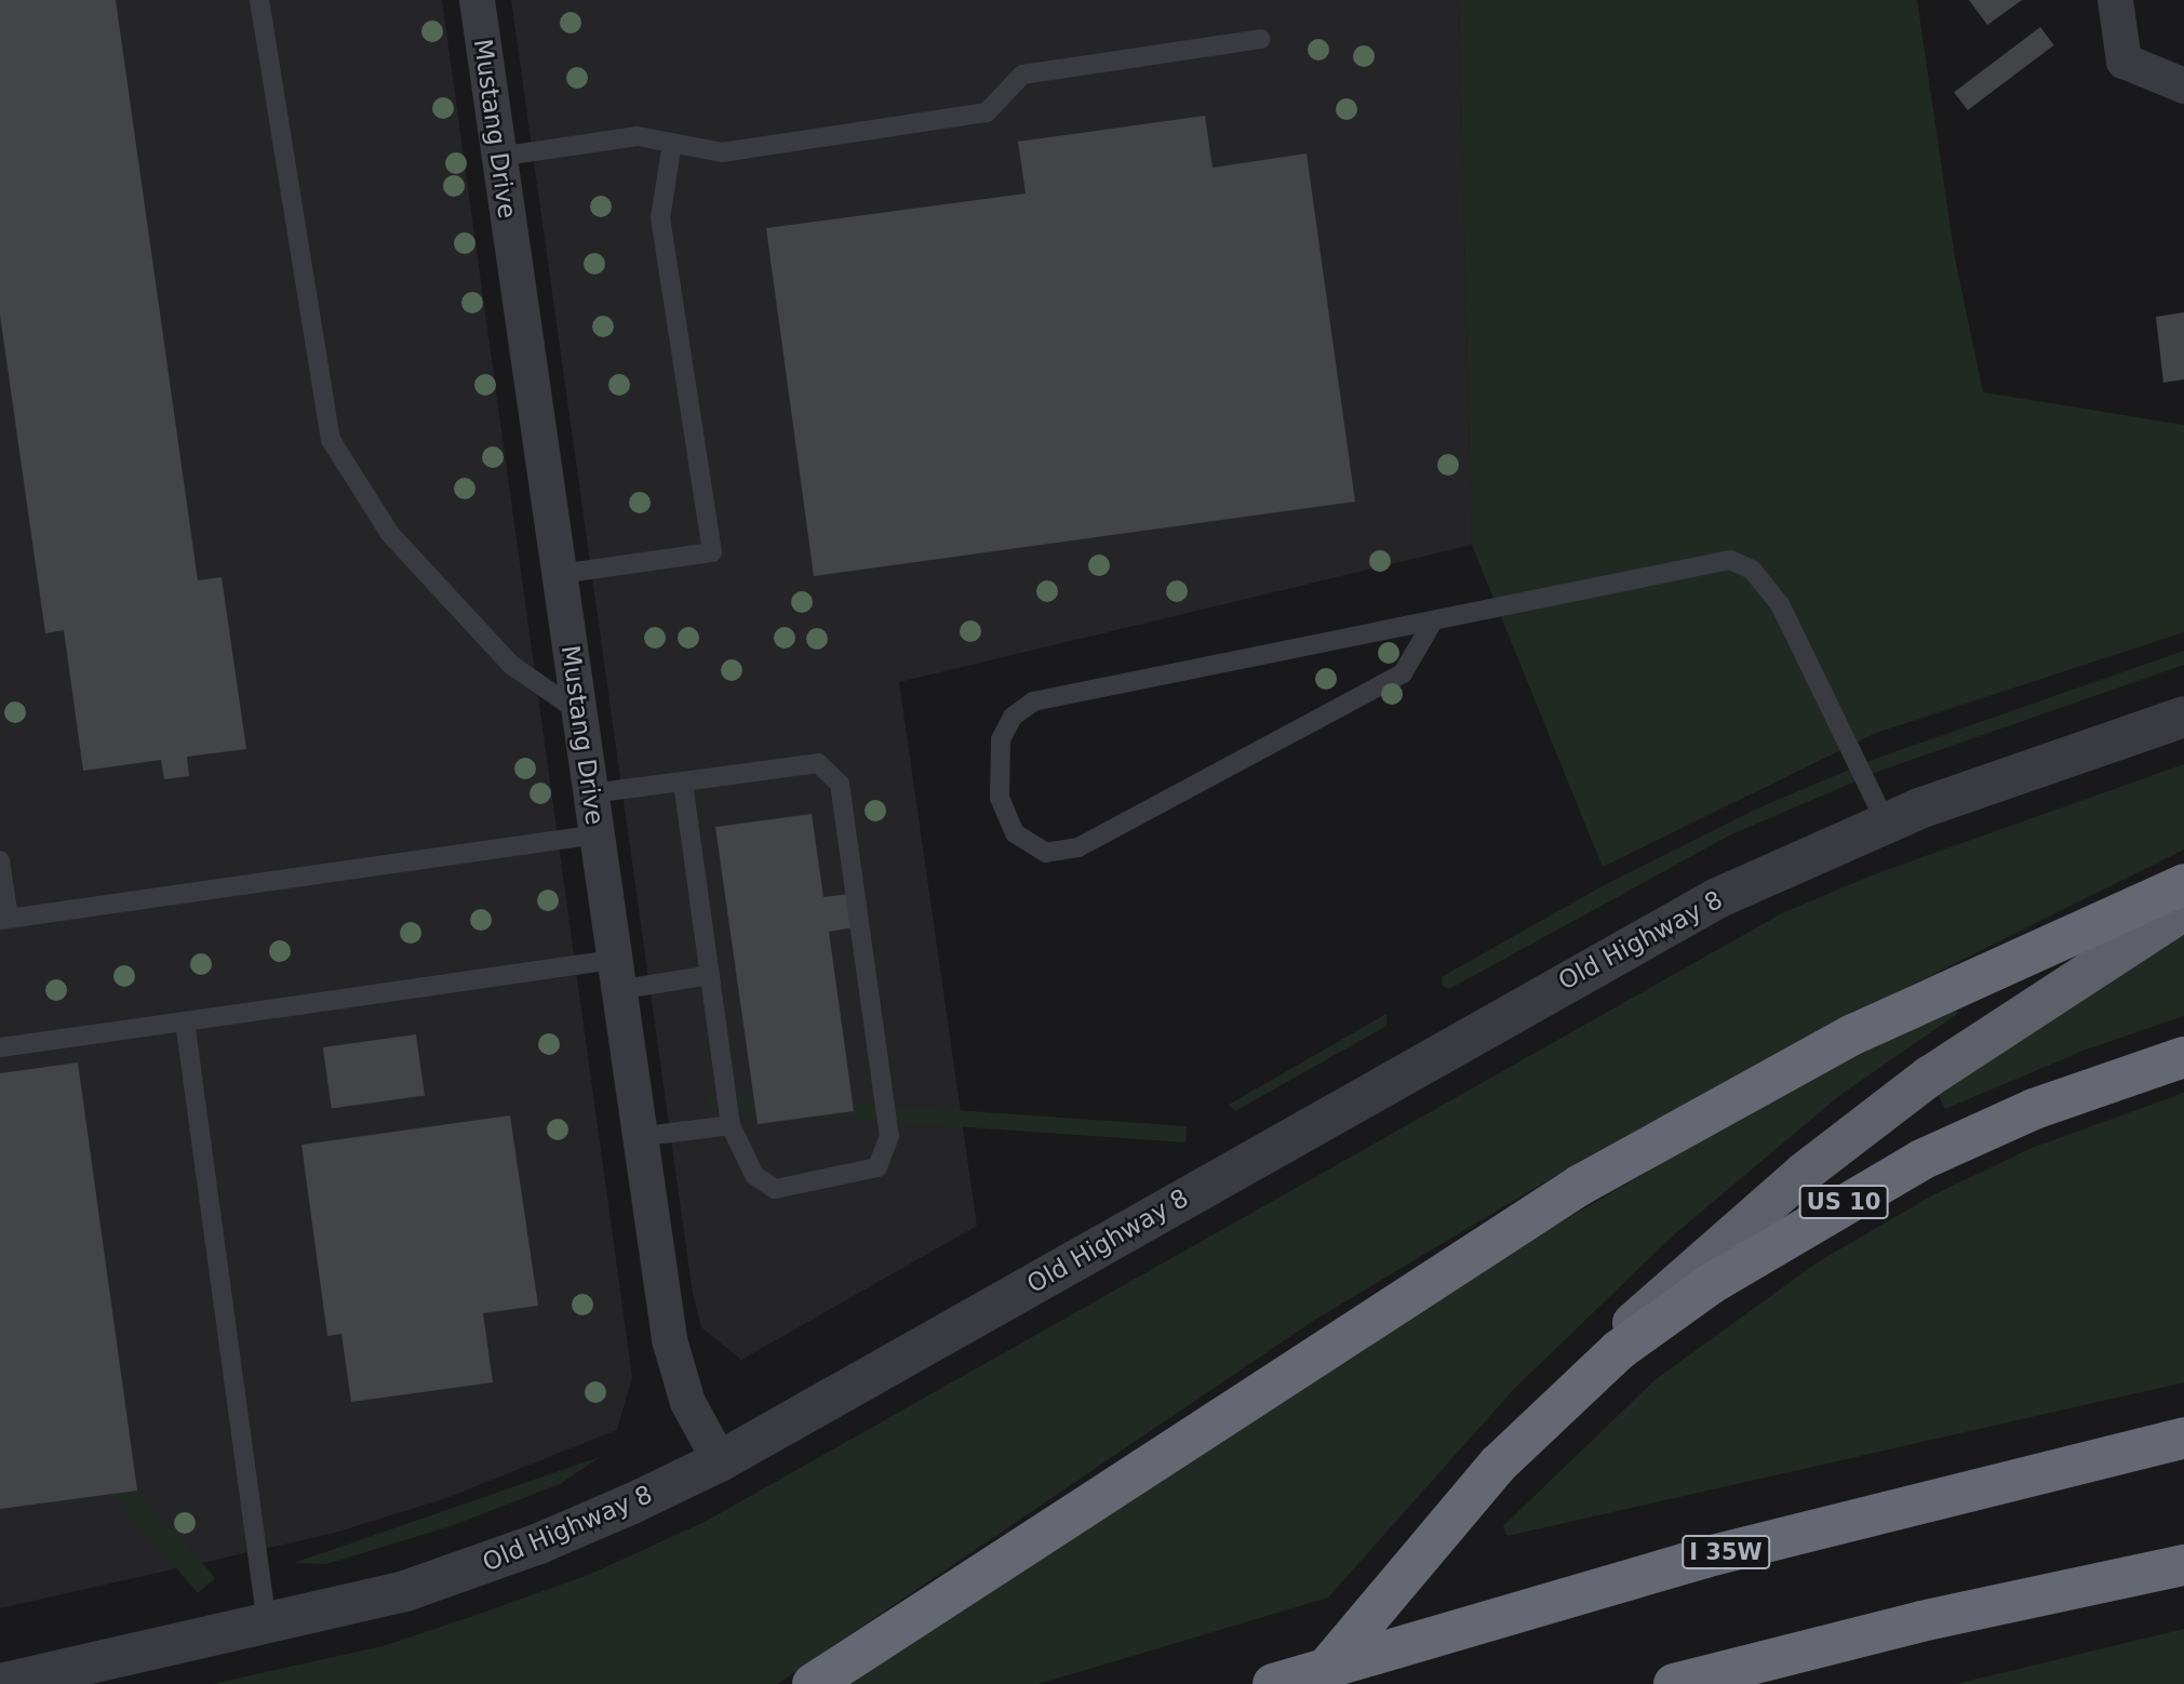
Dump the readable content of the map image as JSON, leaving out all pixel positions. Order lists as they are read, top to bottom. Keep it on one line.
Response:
{"streets":{"highway":["US 10","I 35W"],"street":["Mustang Drive","Old Highway 8"]},"crossings":[["Mustang Drive","Old Highway 8"]]}
